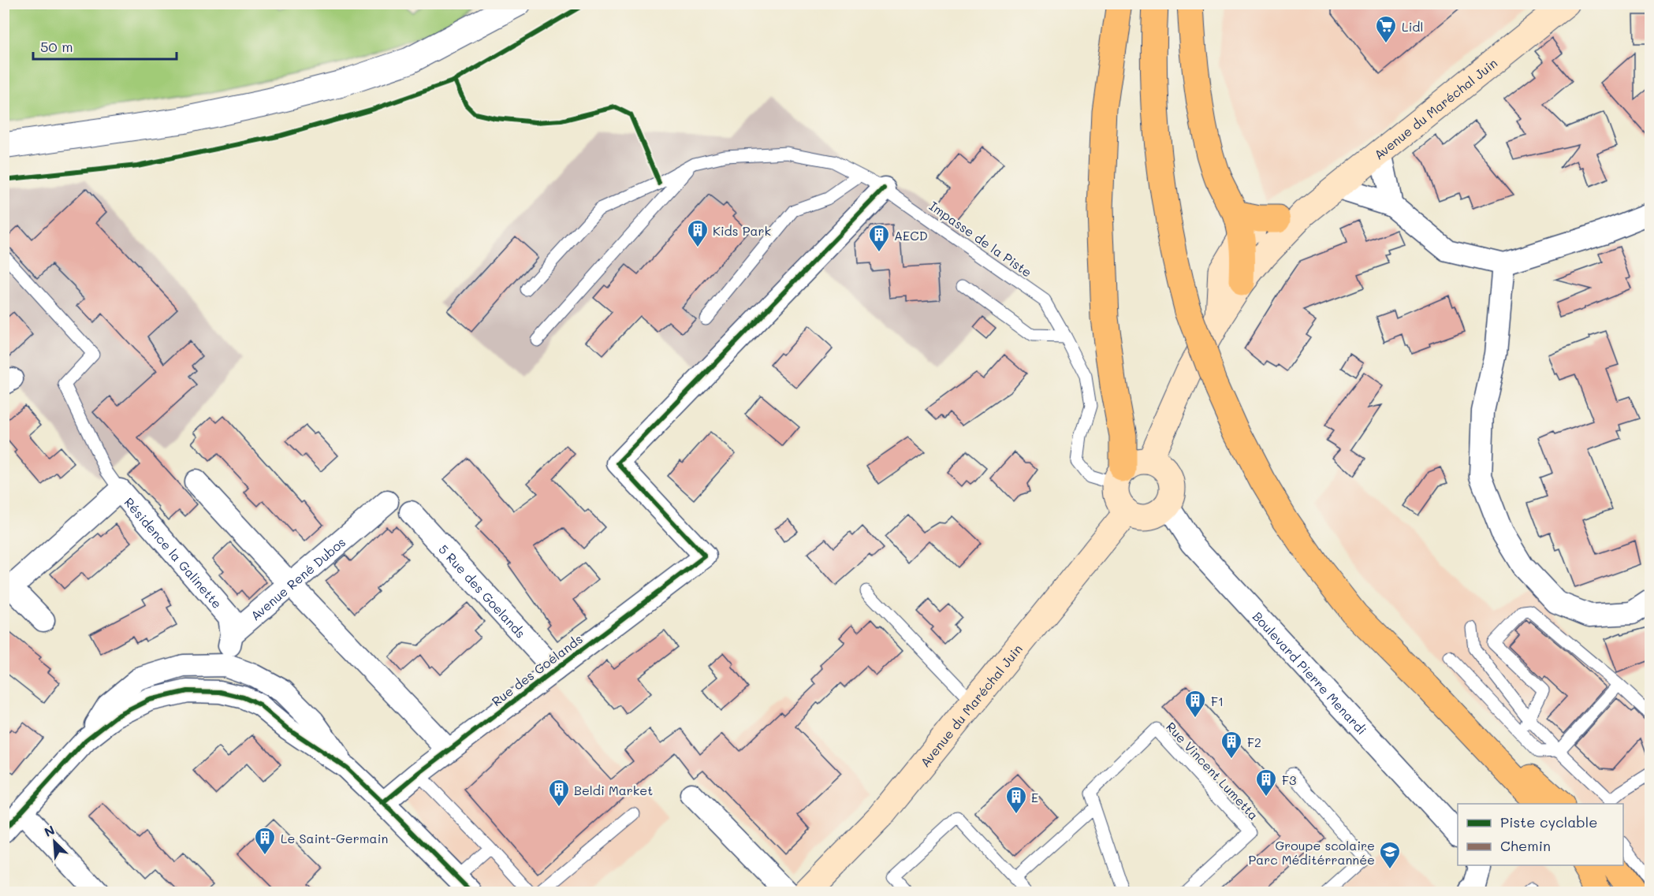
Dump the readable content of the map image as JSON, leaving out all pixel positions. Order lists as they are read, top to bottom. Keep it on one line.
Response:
{"streets":{"main road":["Avenue du Maréchal Juin"],"street":["Résidence la Galinette","Avenue René Dubos","5 Rue des Goelands","Rue des Goélands","Boulevard Pierre Menardi"],"lane":["Impasse de la Piste","Rue Vincent Lumetta"]},"crossings":[["Avenue du Maréchal Juin","Impasse de la Piste"],["Avenue du Maréchal Juin","Boulevard Pierre Menardi"],["Impasse de la Piste","Rue des Goélands"],["Impasse de la Piste","Boulevard Pierre Menardi"],["Résidence la Galinette","Avenue René Dubos"],["5 Rue des Goelands","Rue des Goélands"]],"places":{"supermarket":["Lidl"],"building":["Kids Park","AECD","F1","F2","F3","Beldi Market","E","Le Saint-Germain"],"school or university":["Groupe scolaire Parc Méditérrannée"]},"legend":["Piste cyclable","Chemin"],"scale_bar":"50 m","north":"top left"}
